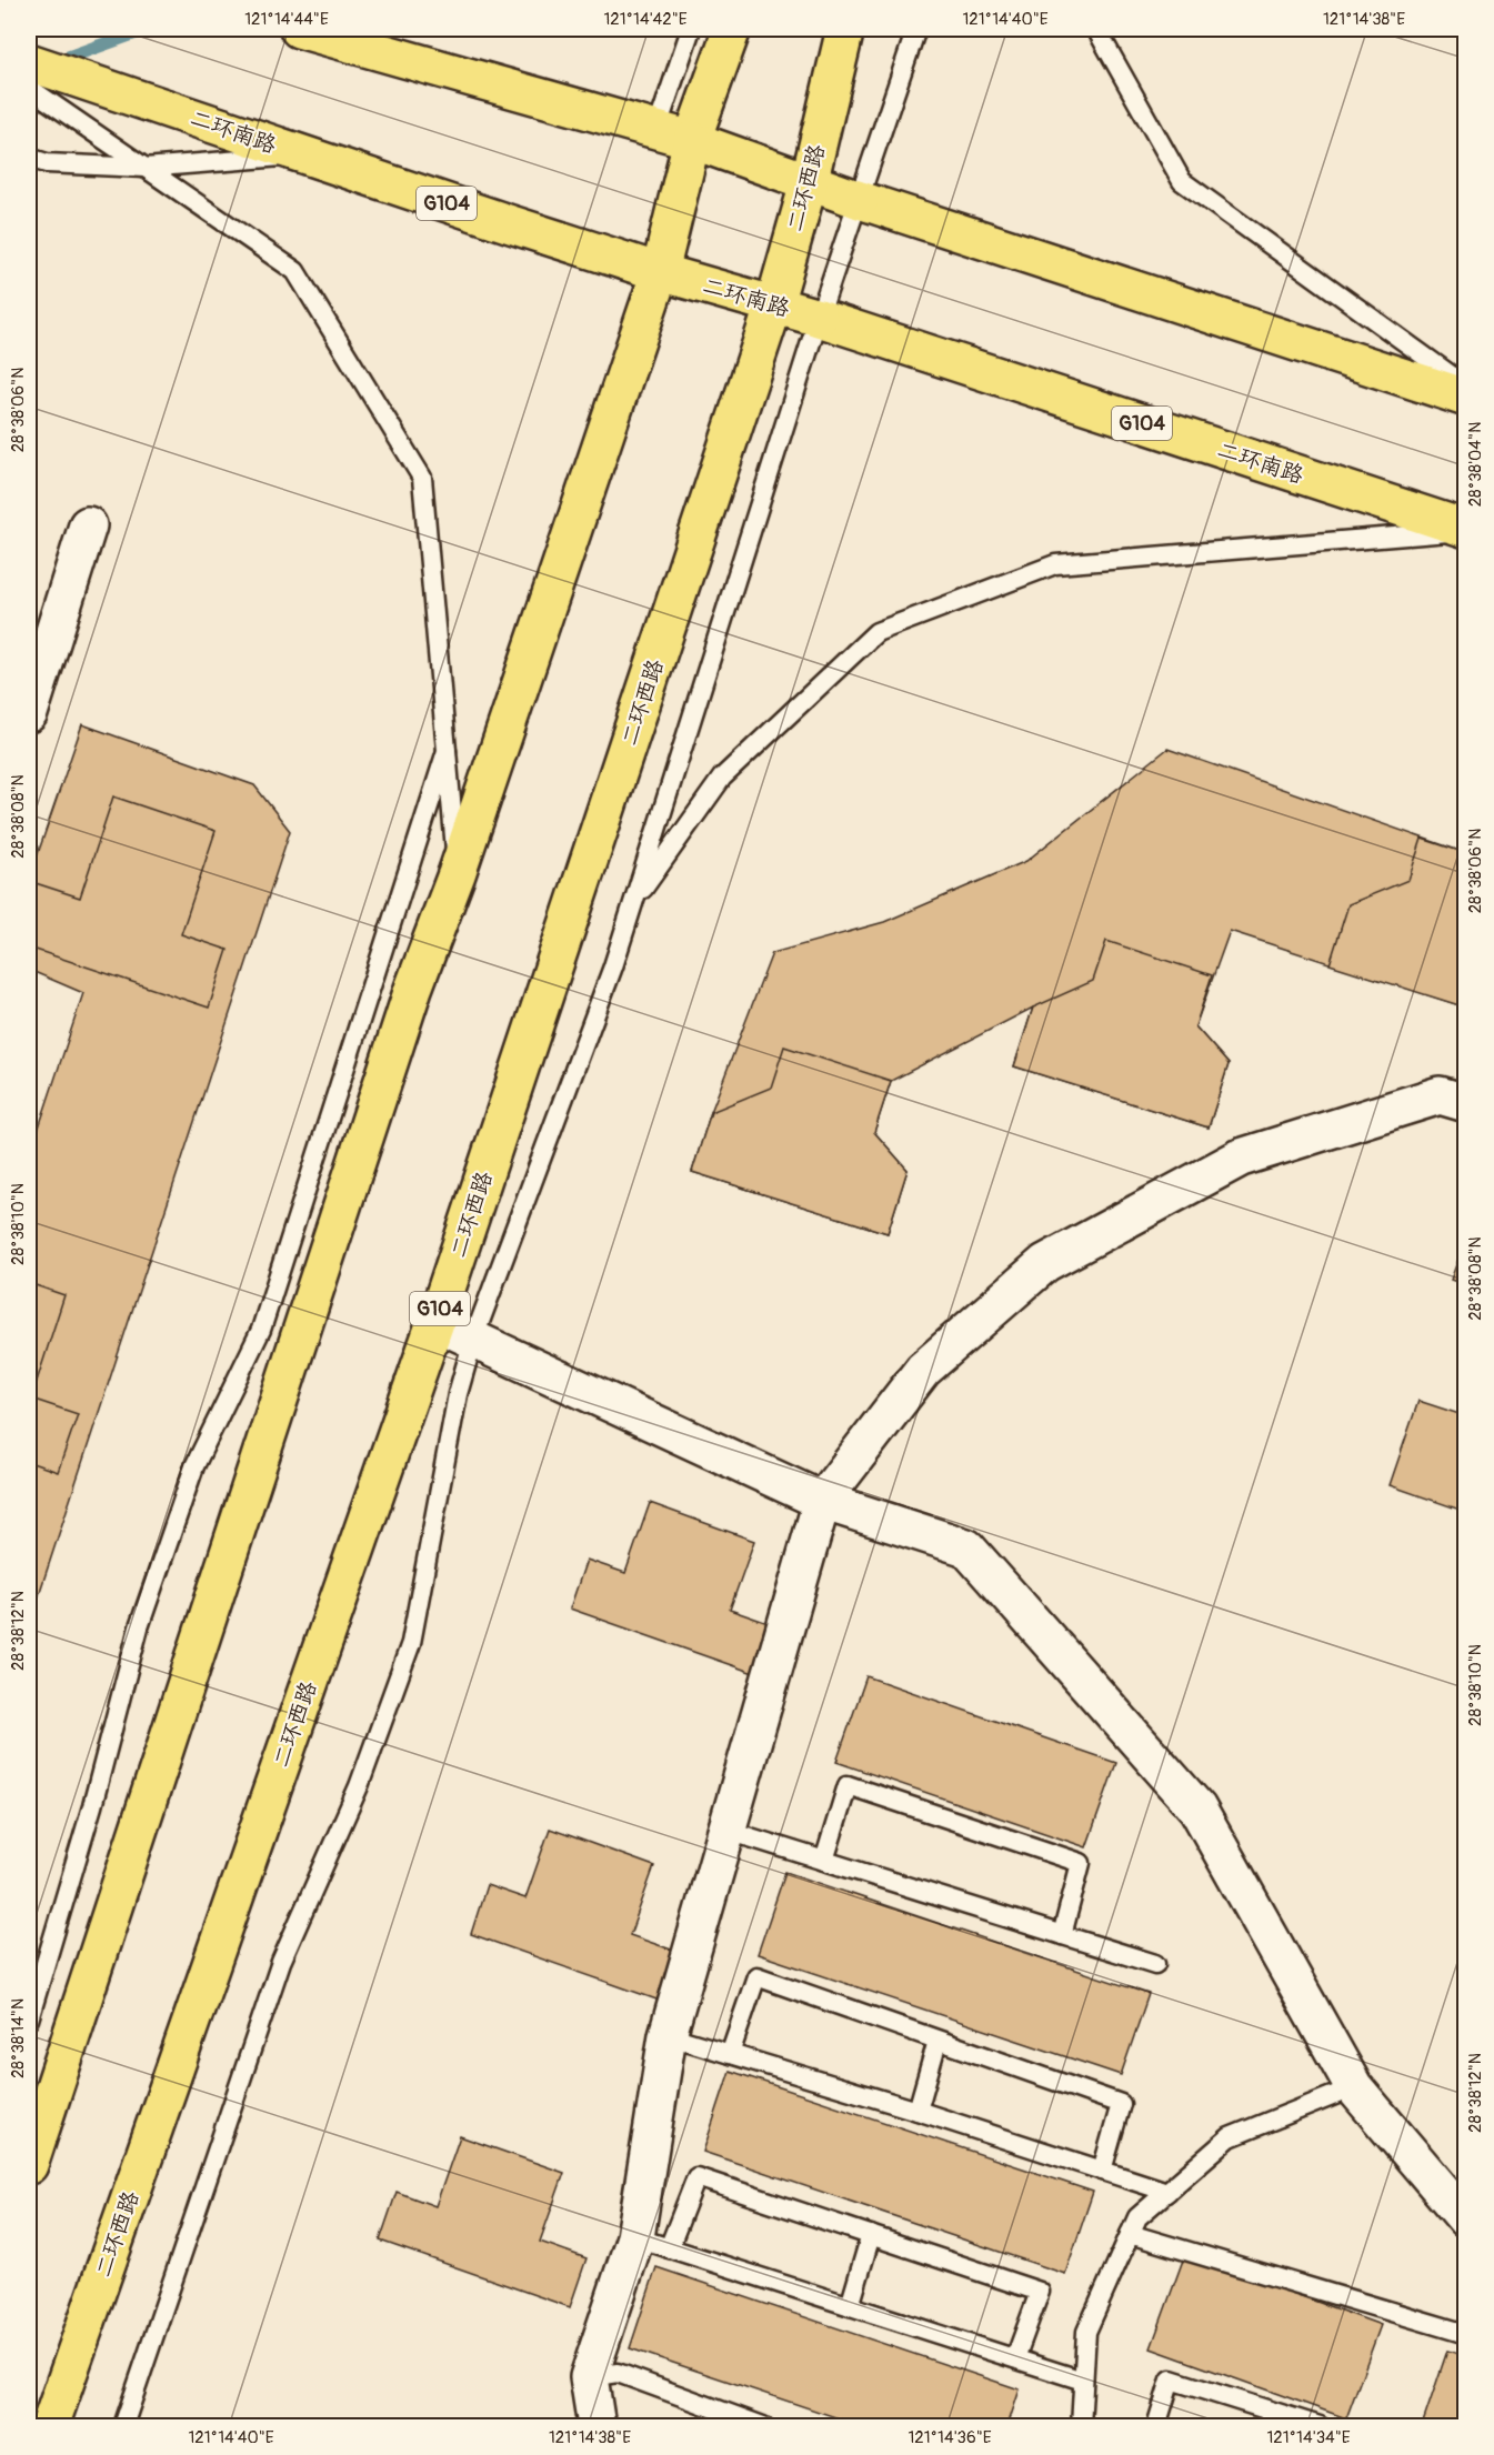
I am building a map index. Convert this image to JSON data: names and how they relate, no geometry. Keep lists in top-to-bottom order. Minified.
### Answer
{"streets":{"main road":["二环南路","二环西路","G104"]},"crossings":[["二环南路","二环西路"]],"coordinates":["121°14'44\"E","121°14'42\"E","121°14'40\"E","121°14'38\"E","28°38'06\"N","28°38'04\"N","28°38'08\"N","28°38'10\"N","28°38'12\"N","28°38'14\"N","121°14'36\"E","121°14'34\"E"]}
